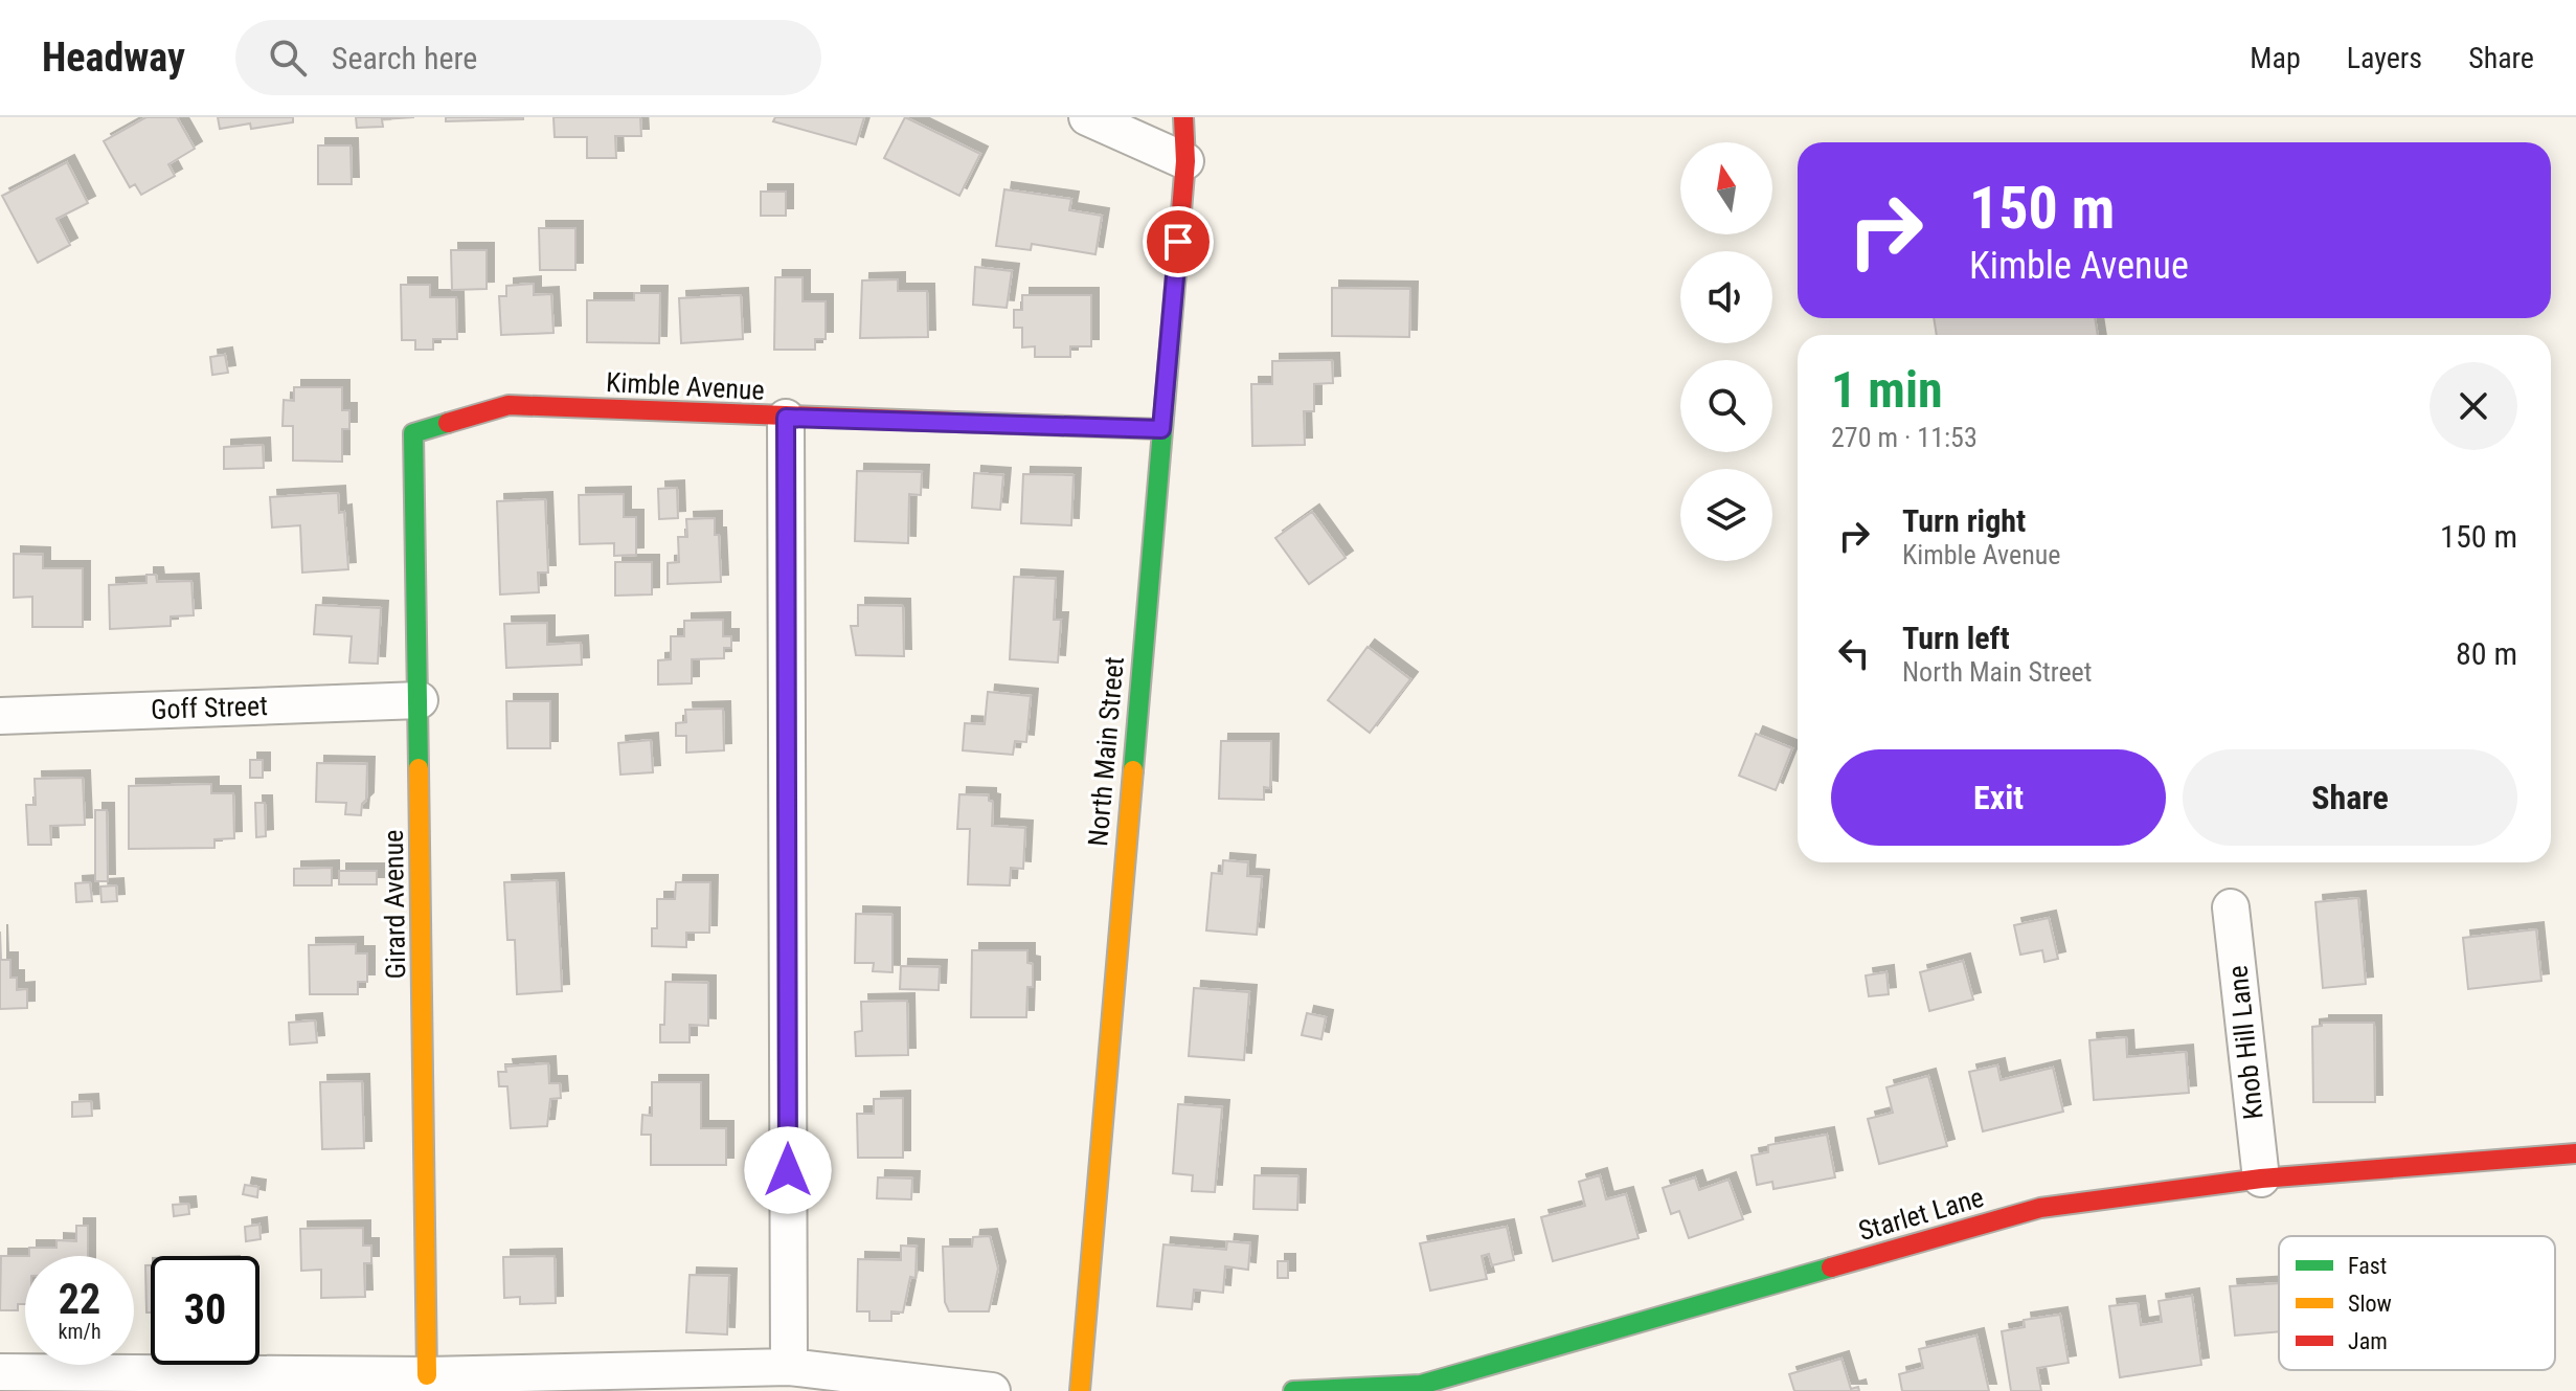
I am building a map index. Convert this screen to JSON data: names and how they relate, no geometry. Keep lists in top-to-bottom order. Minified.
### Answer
{"streets":{"street":["Kimble Avenue","Goff Street","North Main Street","Girard Avenue","Knob Hill Lane","Starlet Lane"]},"crossings":[["Kimble Avenue","North Main Street"],["Kimble Avenue","Girard Avenue"],["Goff Street","Girard Avenue"],["Knob Hill Lane","Starlet Lane"]],"legend":["Fast","Slow","Jam"],"north":"top","page":{"header":"Headway","search":"Search here","nav":["Map","Layers","Share"],"turn":["150 m","Kimble Avenue"],"heading":["1 min","270 m · 11:53"],"list":[{"name":"Turn right","note":"Kimble Avenue","value":"150 m"},{"name":"Turn left","note":"North Main Street","value":"80 m"}],"buttons":["Exit","Share"],"speed":"22 km/h","limit":"30"}}
